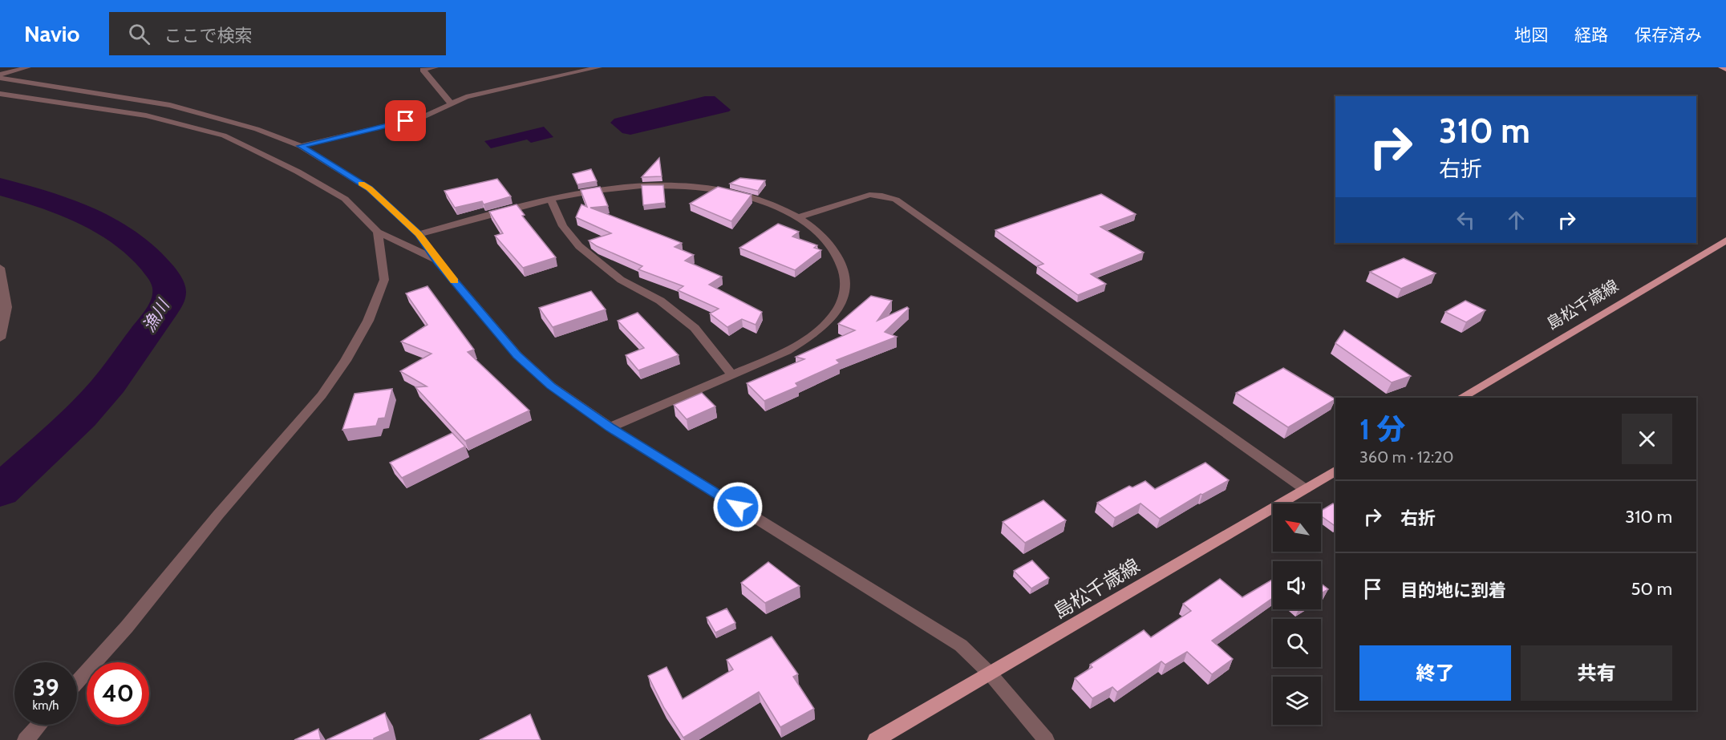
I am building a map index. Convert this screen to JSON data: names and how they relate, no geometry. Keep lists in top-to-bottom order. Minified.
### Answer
{"streets":{"main road":["島松千歳線"]},"water":["漁川"],"north":"top left","page":{"header":"Navio","search":"ここで検索","nav":["地図","経路","保存済み"],"turn":["310 m","右折"],"heading":["1 分","360 m · 12:20"],"list":[{"name":"右折","value":"310 m"},{"name":"目的地に到着","value":"50 m"}],"buttons":["終了","共有"],"speed":"39 km/h","limit":"40"}}
